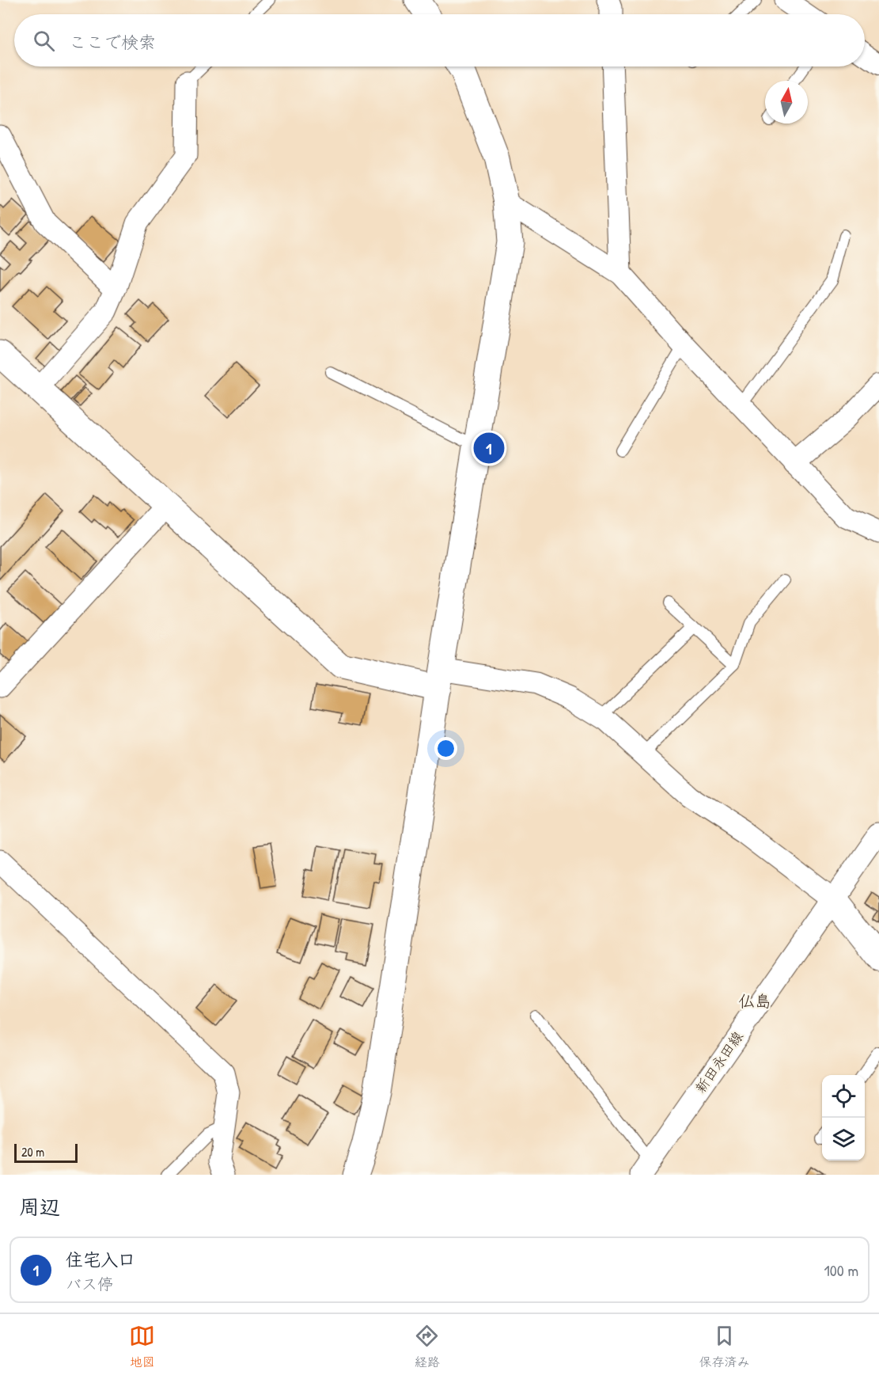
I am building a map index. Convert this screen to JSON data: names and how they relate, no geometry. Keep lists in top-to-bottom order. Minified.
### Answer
{"streets":{"street":["新田永田線"]},"districts":["仏島"],"scale_bar":"20 m","north":"top","page":{"search":"ここで検索","pins":"1","scale":"20 m","heading":"周辺","list":[{"mark":"1","name":"住宅入口","note":"バス停","value":"100 m"}],"nav":["地図","経路","保存済み"]}}
